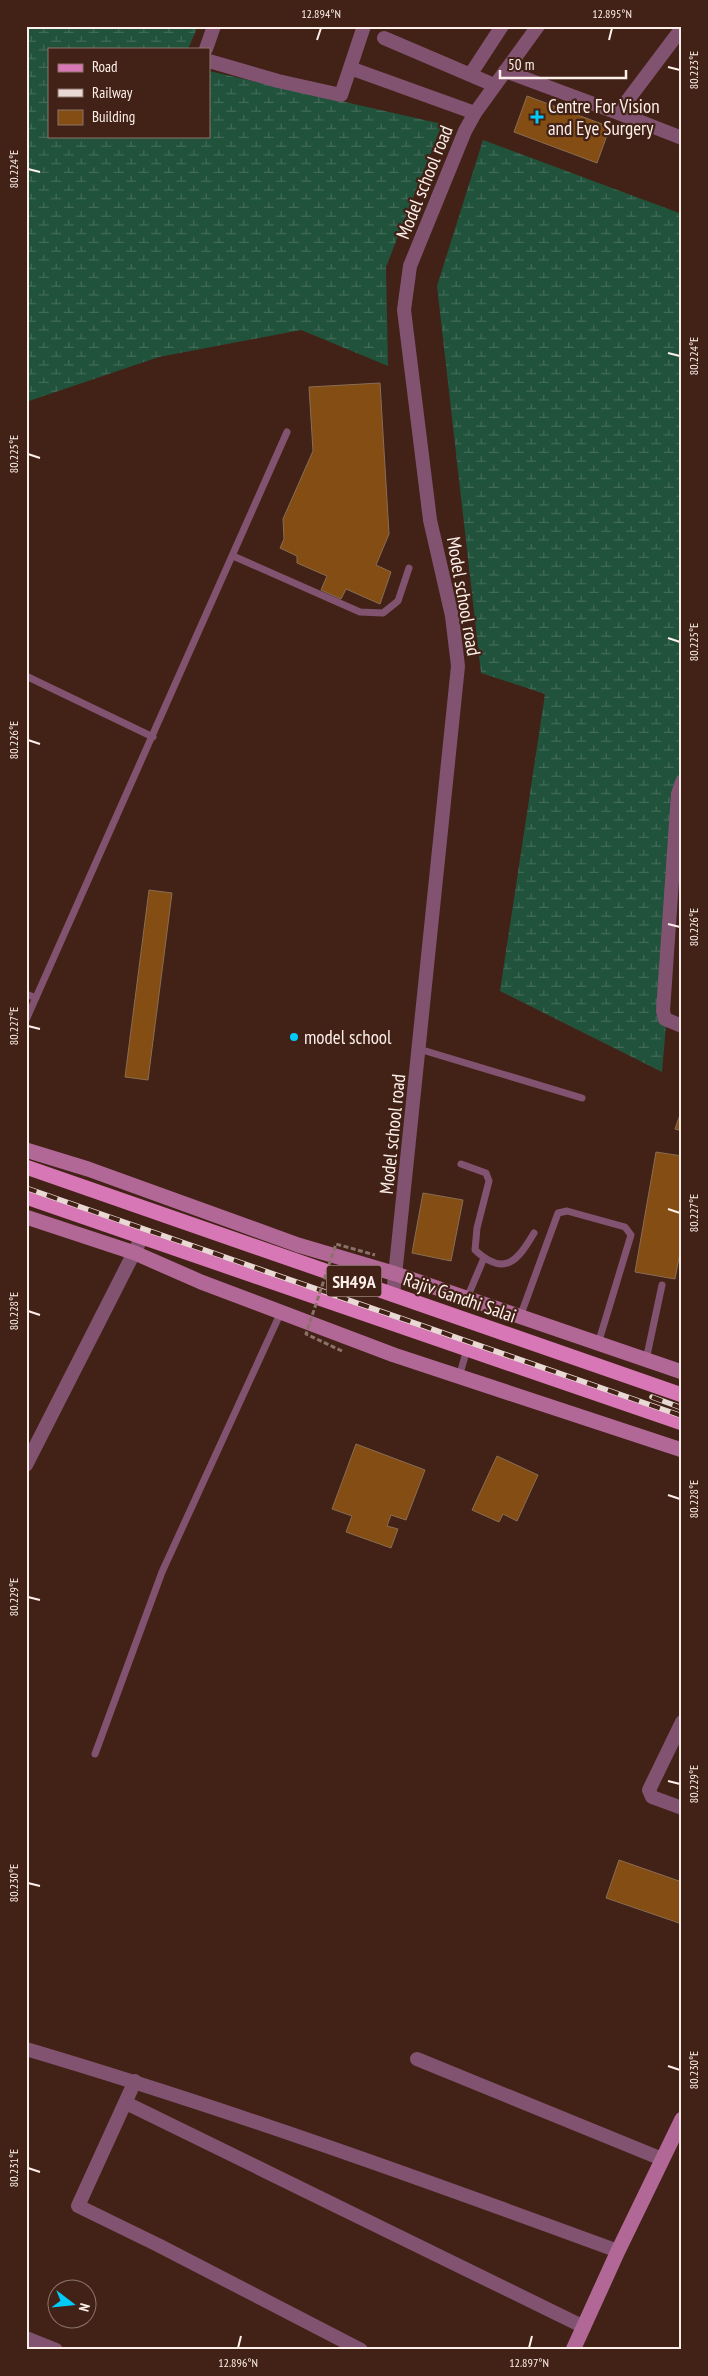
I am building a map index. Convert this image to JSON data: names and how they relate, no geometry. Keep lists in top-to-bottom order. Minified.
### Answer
{"streets":{"main road":["SH49A","Rajiv Gandhi Salai"],"street":["Model school road"]},"crossings":[["Model school road","Rajiv Gandhi Salai"]],"places":{"health":["Centre For Vision and Eye Surgery"],"other":["model school"]},"legend":["Road","Railway","Building"],"scale_bar":"50 m","north":"right","coordinates":["12.894°N","12.895°N","80.223°E","80.224°E","80.225°E","80.226°E","80.227°E","80.228°E","80.229°E","80.230°E","80.231°E","12.896°N","12.897°N"]}
